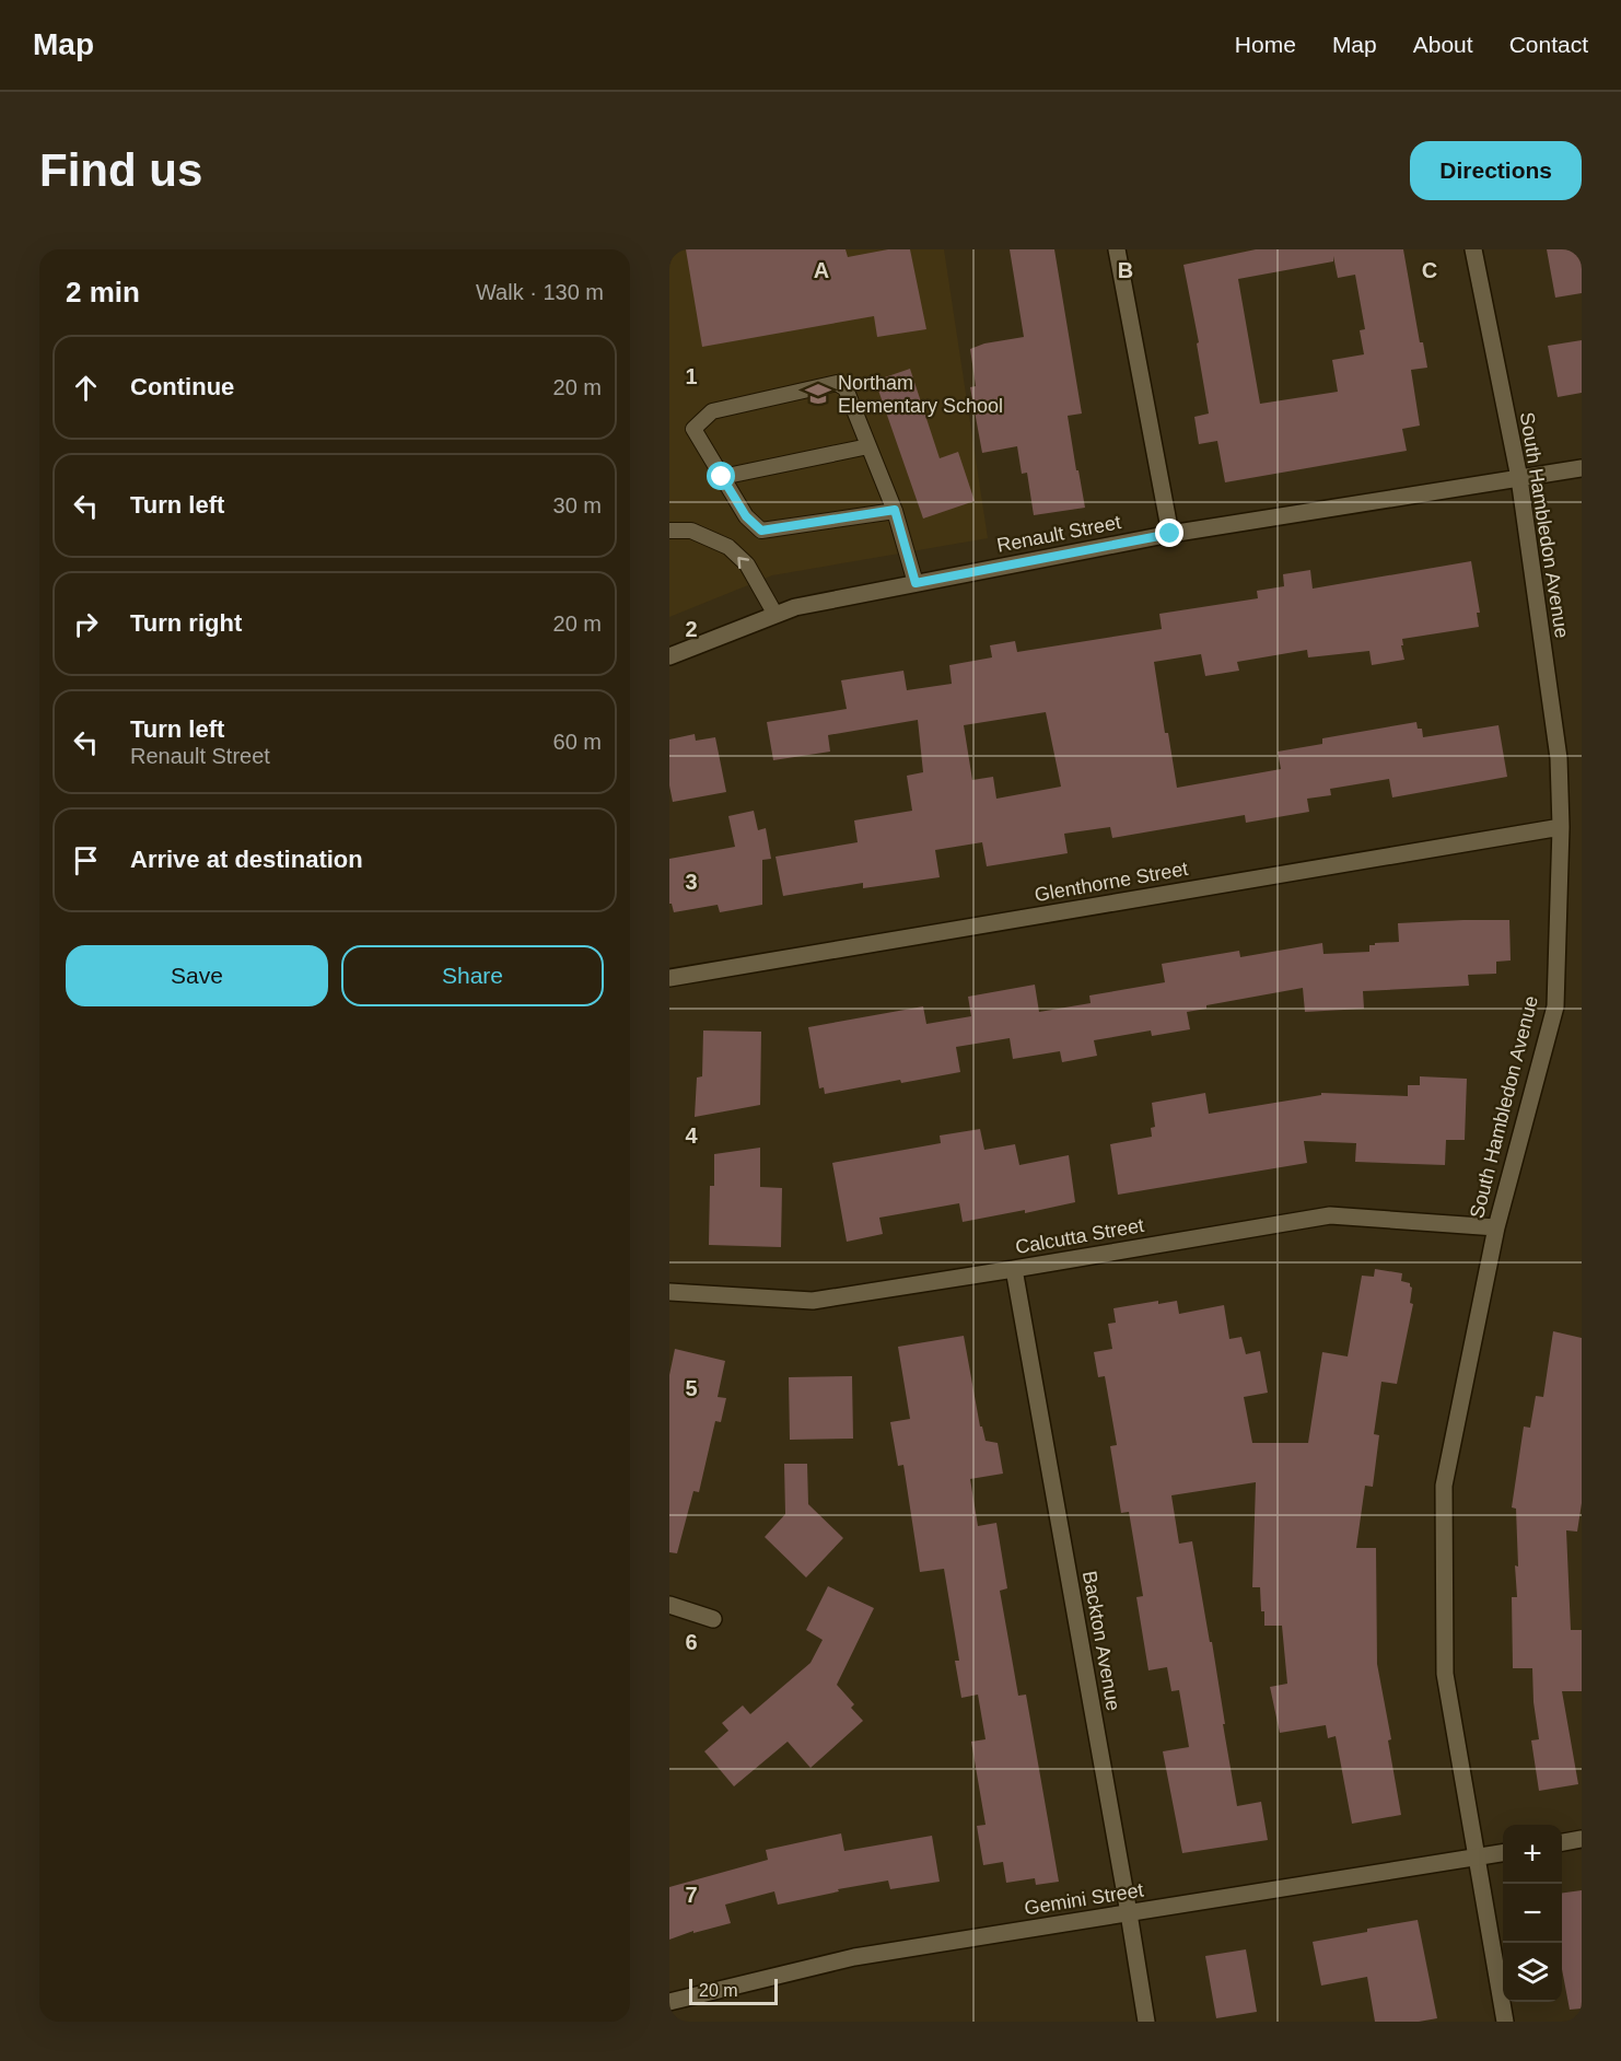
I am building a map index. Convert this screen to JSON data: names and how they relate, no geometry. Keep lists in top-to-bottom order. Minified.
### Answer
{"streets":{"street":["South Hambledon Avenue","Renault Street","Glenthorne Street","Calcutta Street","Backton Avenue","Gemini Street"]},"crossings":[["South Hambledon Avenue","Renault Street"],["South Hambledon Avenue","Glenthorne Street"],["South Hambledon Avenue","Calcutta Street"],["South Hambledon Avenue","Gemini Street"],["Calcutta Street","Backton Avenue"],["Backton Avenue","Gemini Street"]],"places":{"school or university":["Northam Elementary School"]},"scale_bar":"20 m","page":{"header":"Map","nav":["Home","Map","About","Contact"],"buttons":["Directions",["Save","Share"]],"title":"Find us","heading":["2 min","Walk · 130 m"],"list":[["Continue","20 m"],["Turn left","30 m"],["Turn right","20 m"],["Turn left","Renault Street","60 m"],"Arrive at destination"],"map_buttons":["+","−"],"scale":"20 m"},"grid":{"columns":["A","B","C"],"rows":["1","2","3","4","5","6","7"]}}
